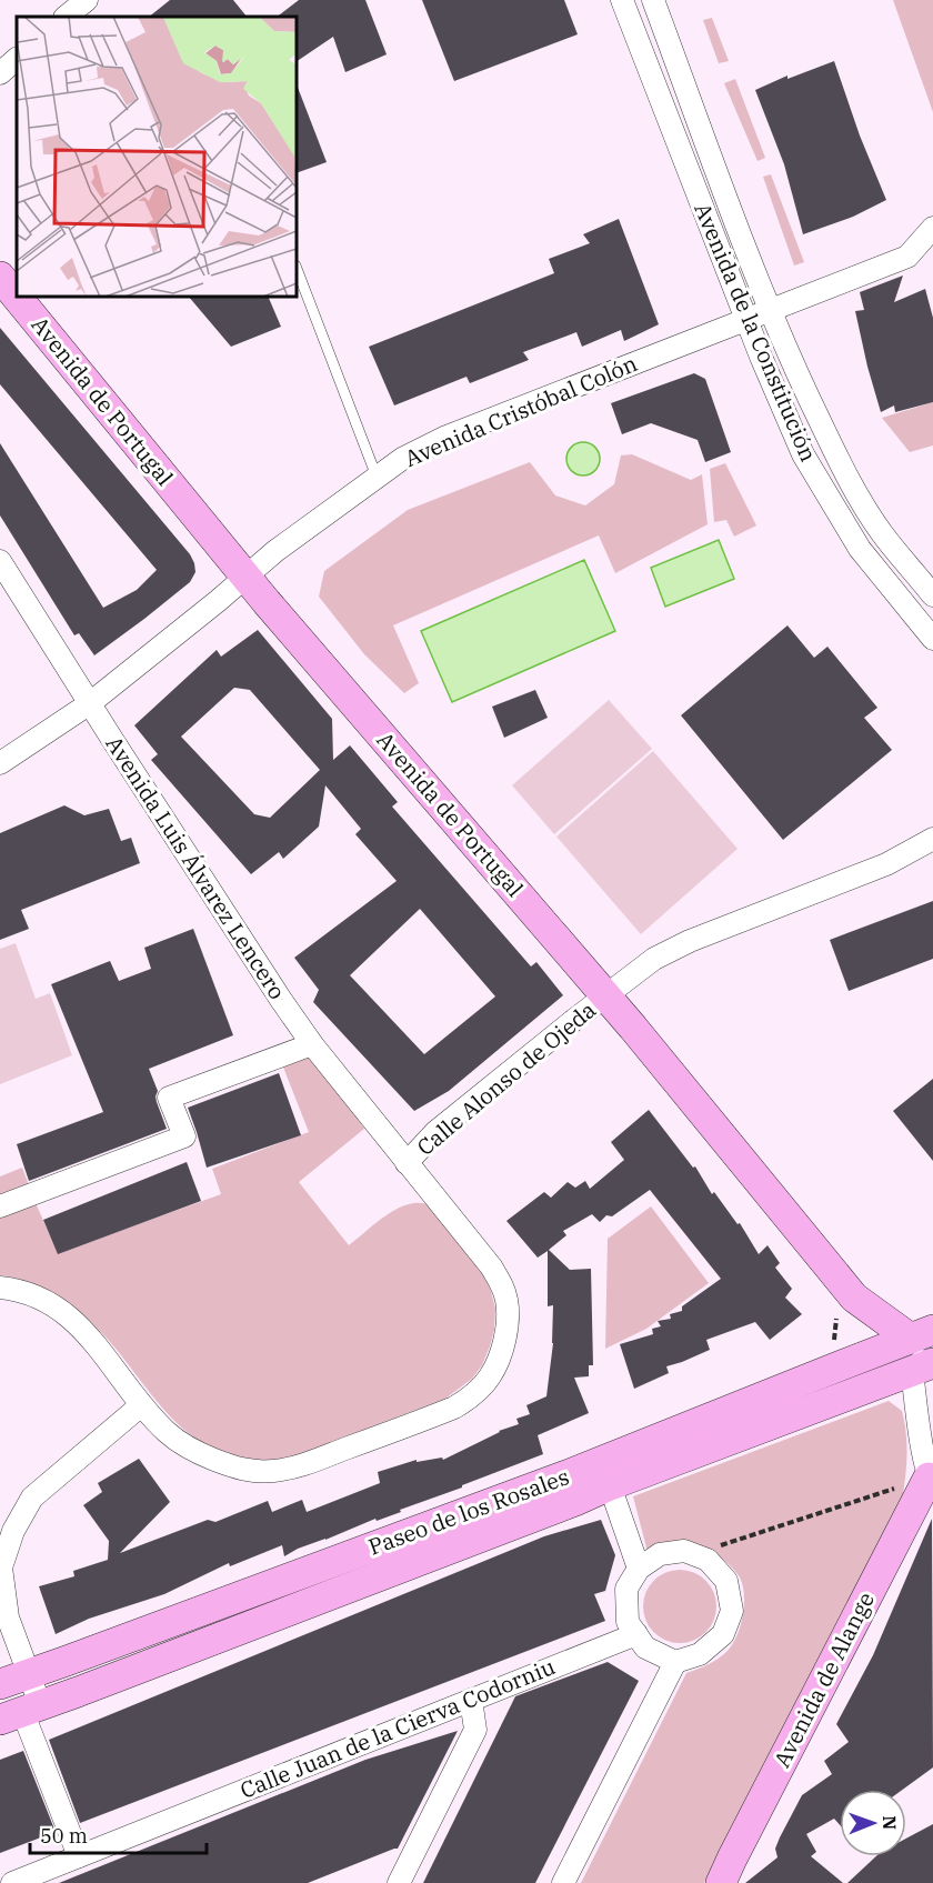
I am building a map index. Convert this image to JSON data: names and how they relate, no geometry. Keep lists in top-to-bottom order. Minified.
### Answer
{"streets":{"main road":["Avenida de Portugal","Paseo de los Rosales","Avenida de Alange"],"street":["Avenida de la Constitución","Avenida Cristóbal Colón","Avenida Luis Álvarez Lencero","Calle Alonso de Ojeda","Calle Juan de la Cierva Codorniu"]},"crossings":[["Avenida de la Constitución","Avenida Cristóbal Colón"],["Avenida de Portugal","Avenida Cristóbal Colón"],["Avenida de Portugal","Calle Alonso de Ojeda"],["Avenida de Portugal","Paseo de los Rosales"],["Avenida Cristóbal Colón","Avenida Luis Álvarez Lencero"],["Avenida Luis Álvarez Lencero","Calle Alonso de Ojeda"]],"scale_bar":"50 m","north":"right"}
